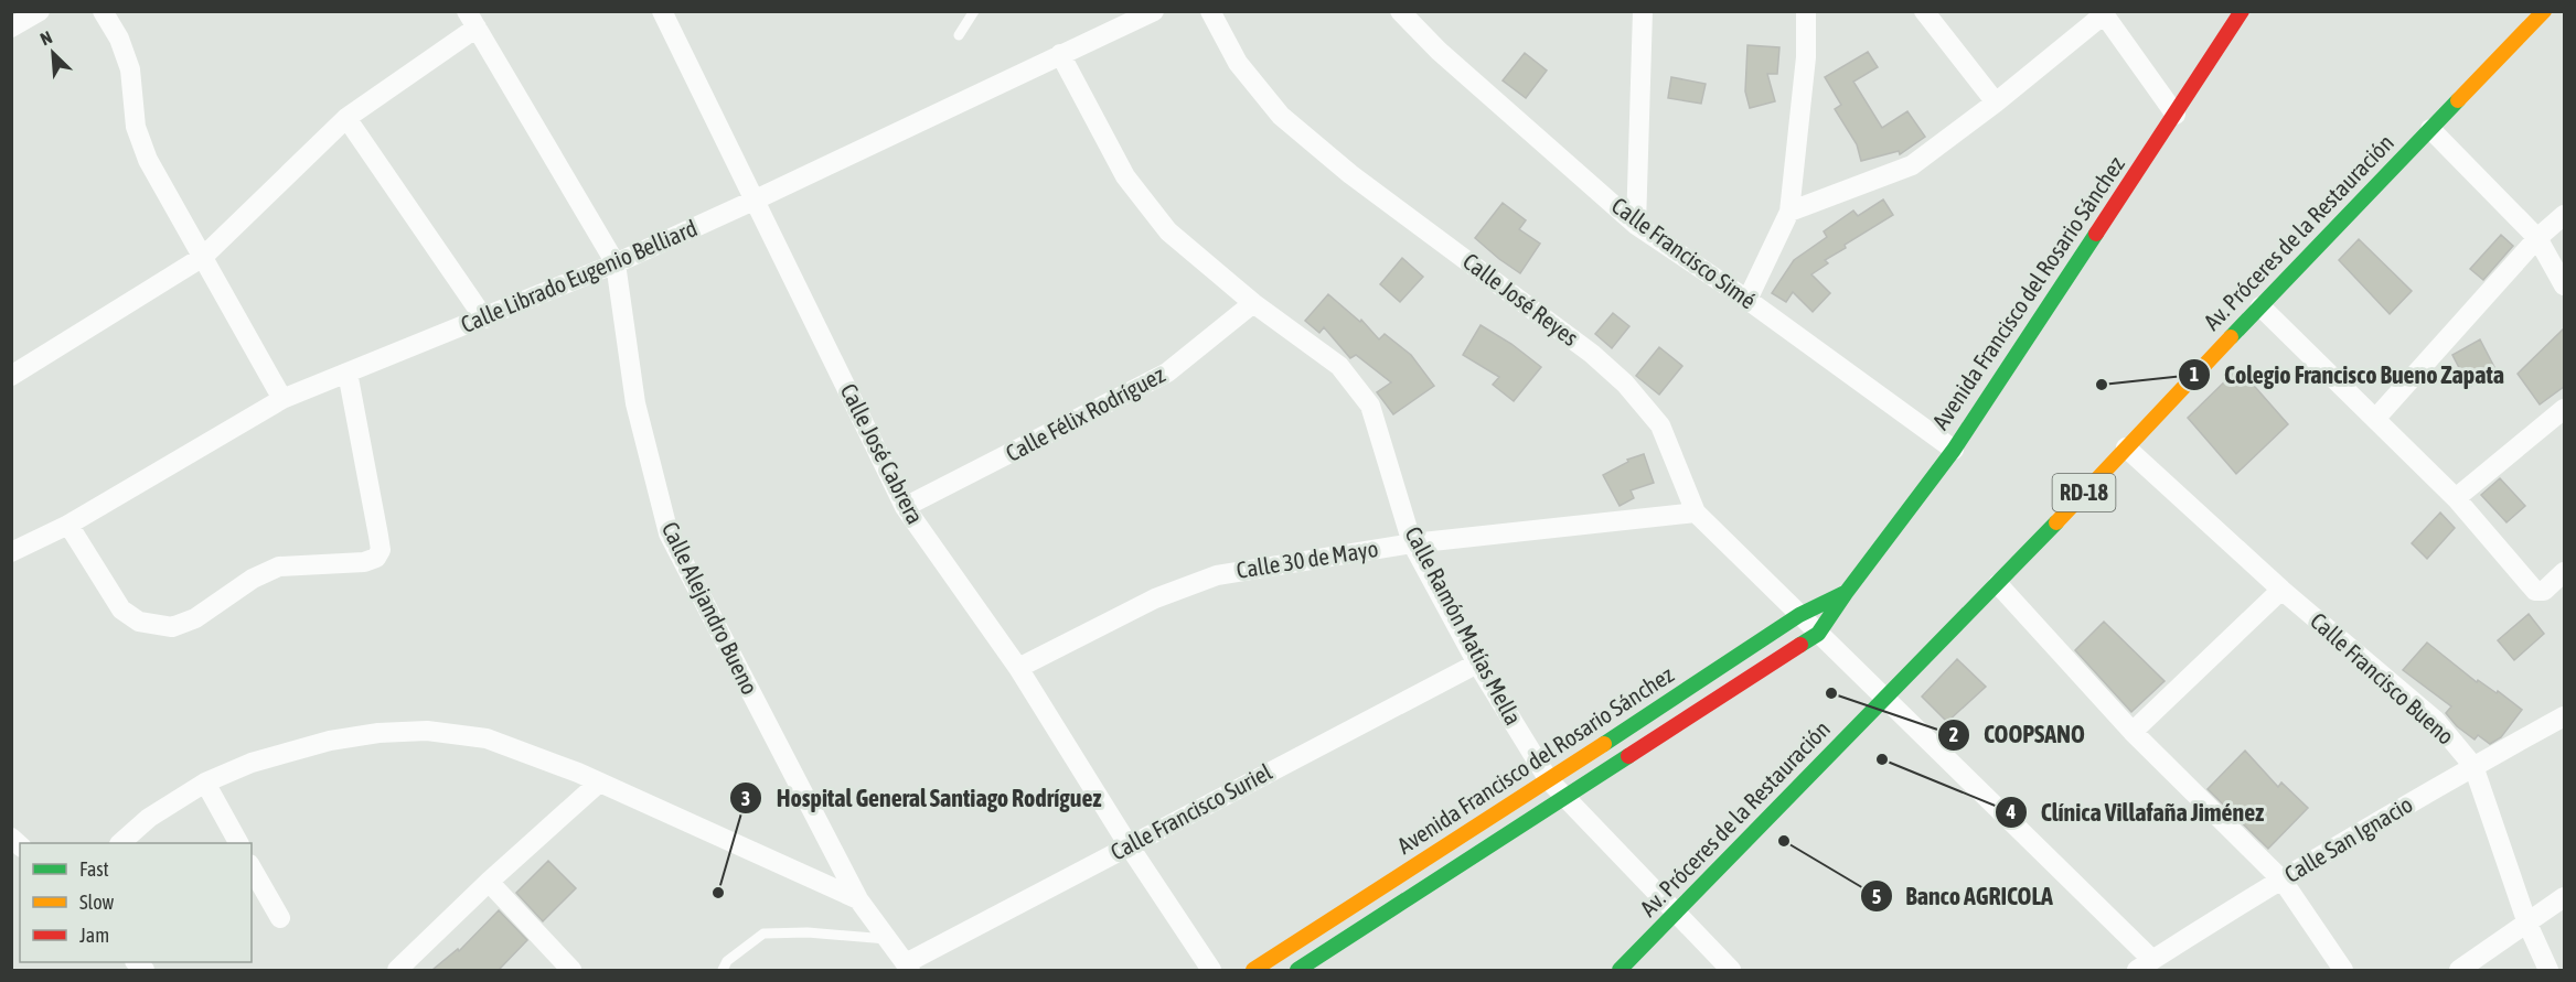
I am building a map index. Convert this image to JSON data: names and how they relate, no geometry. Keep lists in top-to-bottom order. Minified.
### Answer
{"streets":{"main road":["Av. Próceres de la Restauración","Avenida Francisco del Rosario Sánchez","RD-18"],"street":["Calle Francisco Simé","Calle Librado Eugenio Belliard","Calle José Reyes","Calle Félix Rodríguez","Calle José Cabrera","Calle 30 de Mayo","Calle Alejandro Bueno","Calle Ramón Matías Mella","Calle Francisco Bueno","Calle Francisco Suriel","Calle San Ignacio"]},"crossings":[["Av. Próceres de la Restauración","Calle José Reyes"],["Av. Próceres de la Restauración","Calle Ramón Matías Mella"],["Av. Próceres de la Restauración","Calle Francisco Bueno"],["Calle Francisco Simé","Avenida Francisco del Rosario Sánchez"],["Calle Librado Eugenio Belliard","Calle José Cabrera"],["Calle Librado Eugenio Belliard","Calle Alejandro Bueno"],["Calle Librado Eugenio Belliard","Calle Ramón Matías Mella"],["Avenida Francisco del Rosario Sánchez","Calle José Reyes"],["Avenida Francisco del Rosario Sánchez","Calle Ramón Matías Mella"],["Calle José Reyes","Calle 30 de Mayo"],["Calle José Reyes","Calle San Ignacio"],["Calle Félix Rodríguez","Calle José Cabrera"],["Calle Félix Rodríguez","Calle Ramón Matías Mella"],["Calle José Cabrera","Calle 30 de Mayo"],["Calle José Cabrera","Calle Francisco Suriel"],["Calle 30 de Mayo","Calle Ramón Matías Mella"],["Calle Alejandro Bueno","Calle Francisco Suriel"],["Calle Ramón Matías Mella","Calle Francisco Suriel"],["Calle Francisco Bueno","Calle San Ignacio"]],"places":["Colegio Francisco Bueno Zapata","COOPSANO","Clínica Villafaña Jiménez","Banco AGRICOLA","Hospital General Santiago Rodríguez"],"legend":["Fast","Slow","Jam"],"north":"top left"}
